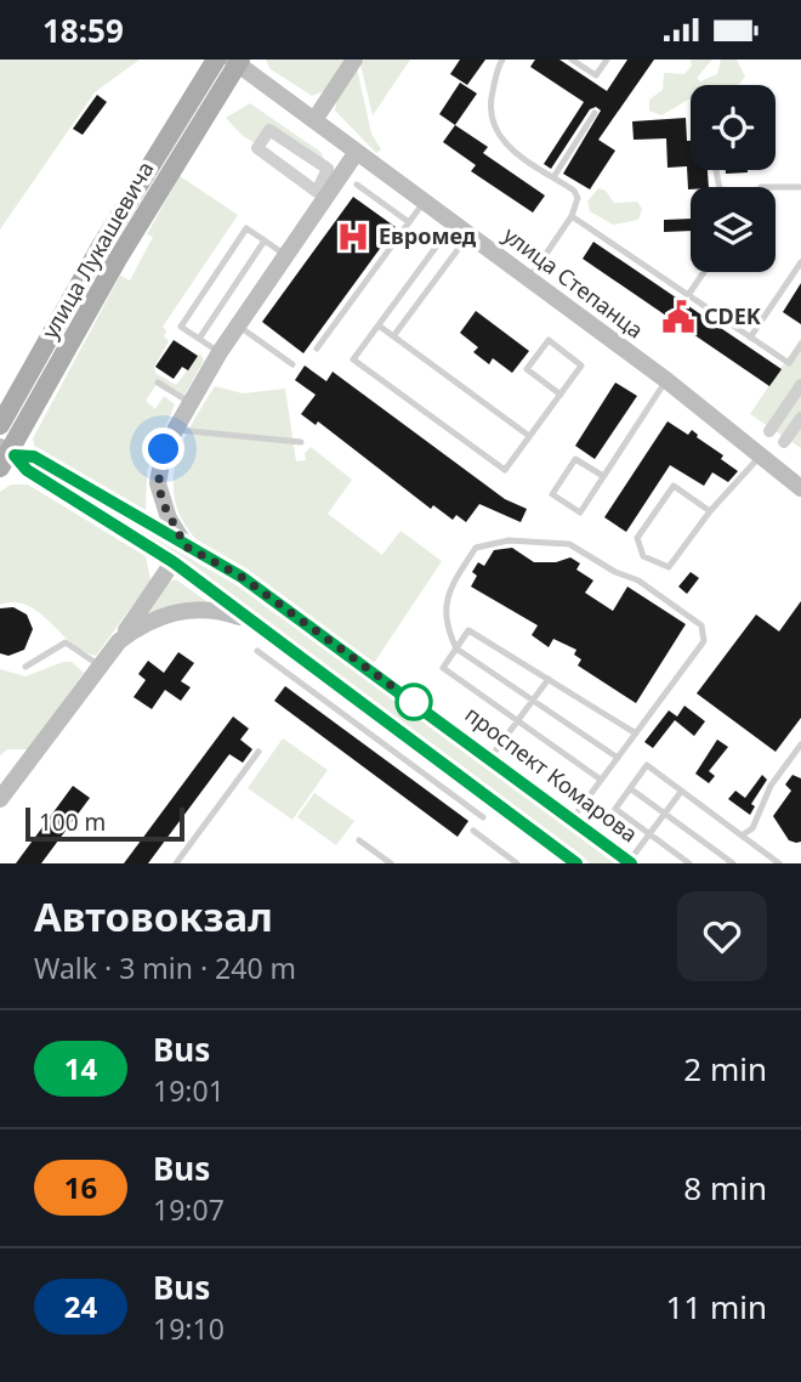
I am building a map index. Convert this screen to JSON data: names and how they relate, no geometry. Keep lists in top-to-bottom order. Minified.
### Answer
{"streets":{"main road":["улица Лукашевича","улица Степанца","проспект Комарова"]},"crossings":[["улица Лукашевича","улица Степанца"],["улица Лукашевича","проспект Комарова"]],"places":{"hospital":["Евромед"],"public building":["CDEK"]},"lines":["bus line 14"],"scale_bar":"100 m","page":{"status":"18:59","scale":"100 m","heading":["Автовокзал","Walk · 3 min · 240 m"],"list":[{"mark":"14","name":"Bus","note":"19:01","value":"2 min"},{"mark":"16","name":"Bus","note":"19:07","value":"8 min"},{"mark":"24","name":"Bus","note":"19:10","value":"11 min"}]}}
